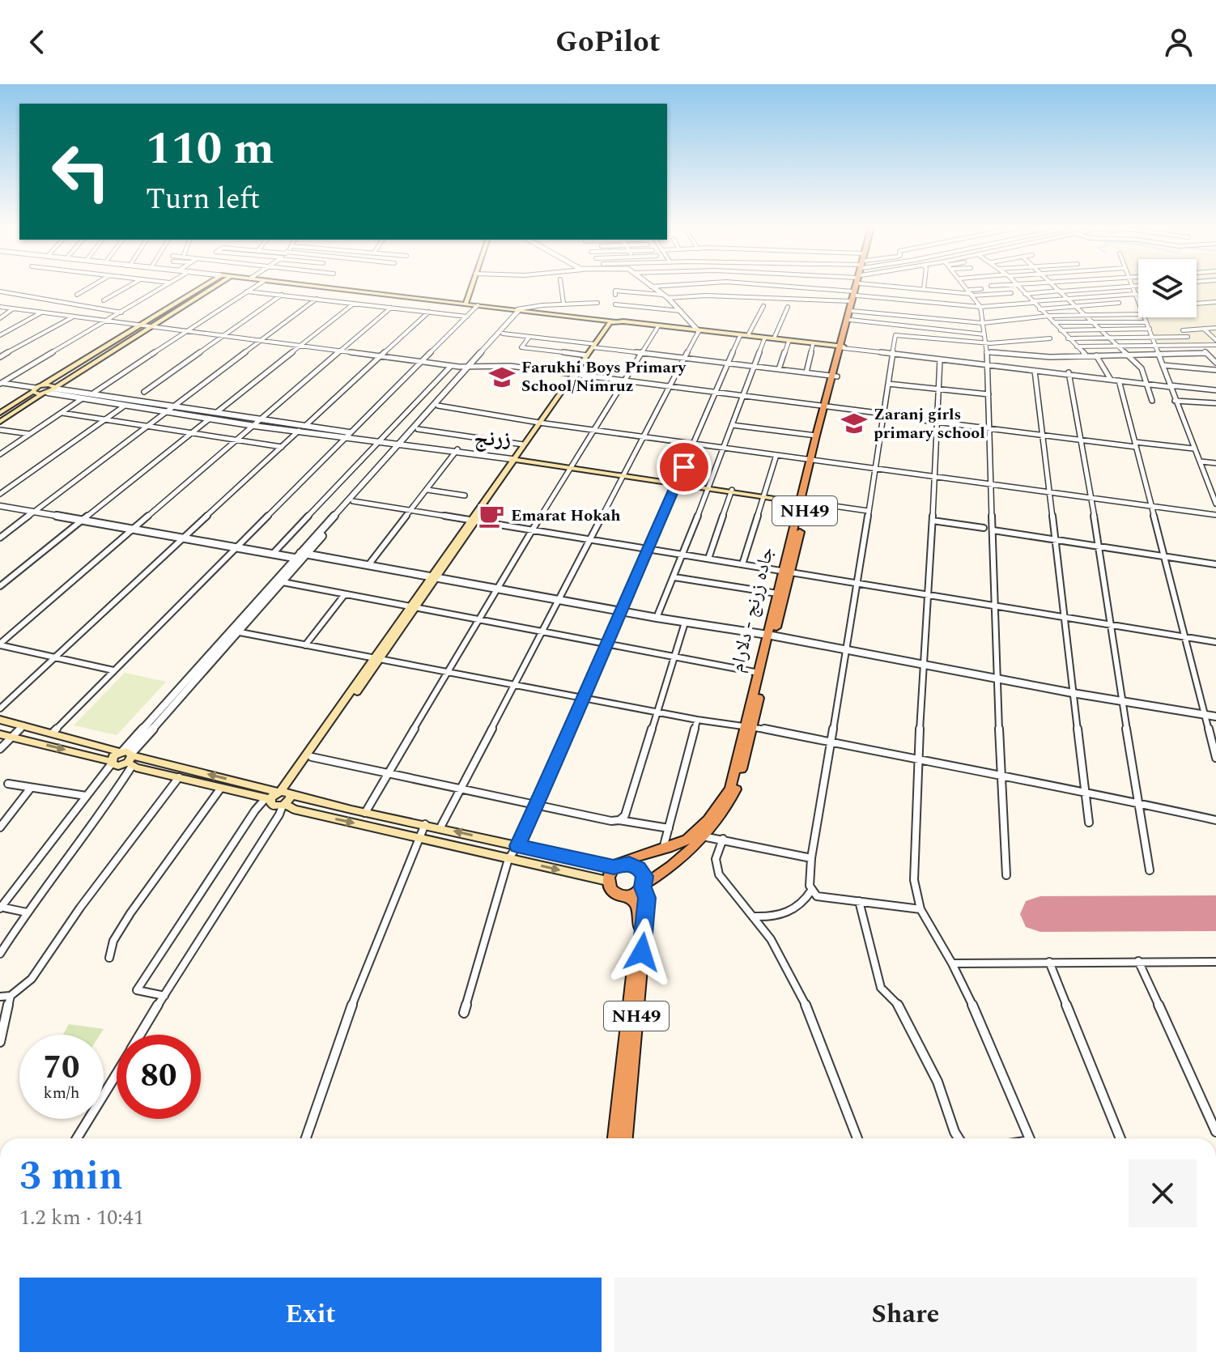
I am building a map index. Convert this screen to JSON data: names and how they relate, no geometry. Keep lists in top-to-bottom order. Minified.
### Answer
{"streets":{"highway":["NH49","جاده زرنج - دلارام"]},"crossings":[["NH49","جاده زرنج - دلارام"]],"districts":["زرنج"],"places":{"school or university":["Farukhi Boys Primary School/Nimruz","Zaranj girls primary school"],"cafe":["Emarat Hokah"]},"page":{"header":"GoPilot","turn":["110 m","Turn left"],"speed":"70 km/h","limit":"80","heading":["3 min","1.2 km · 10:41"],"buttons":["Exit","Share"]}}
